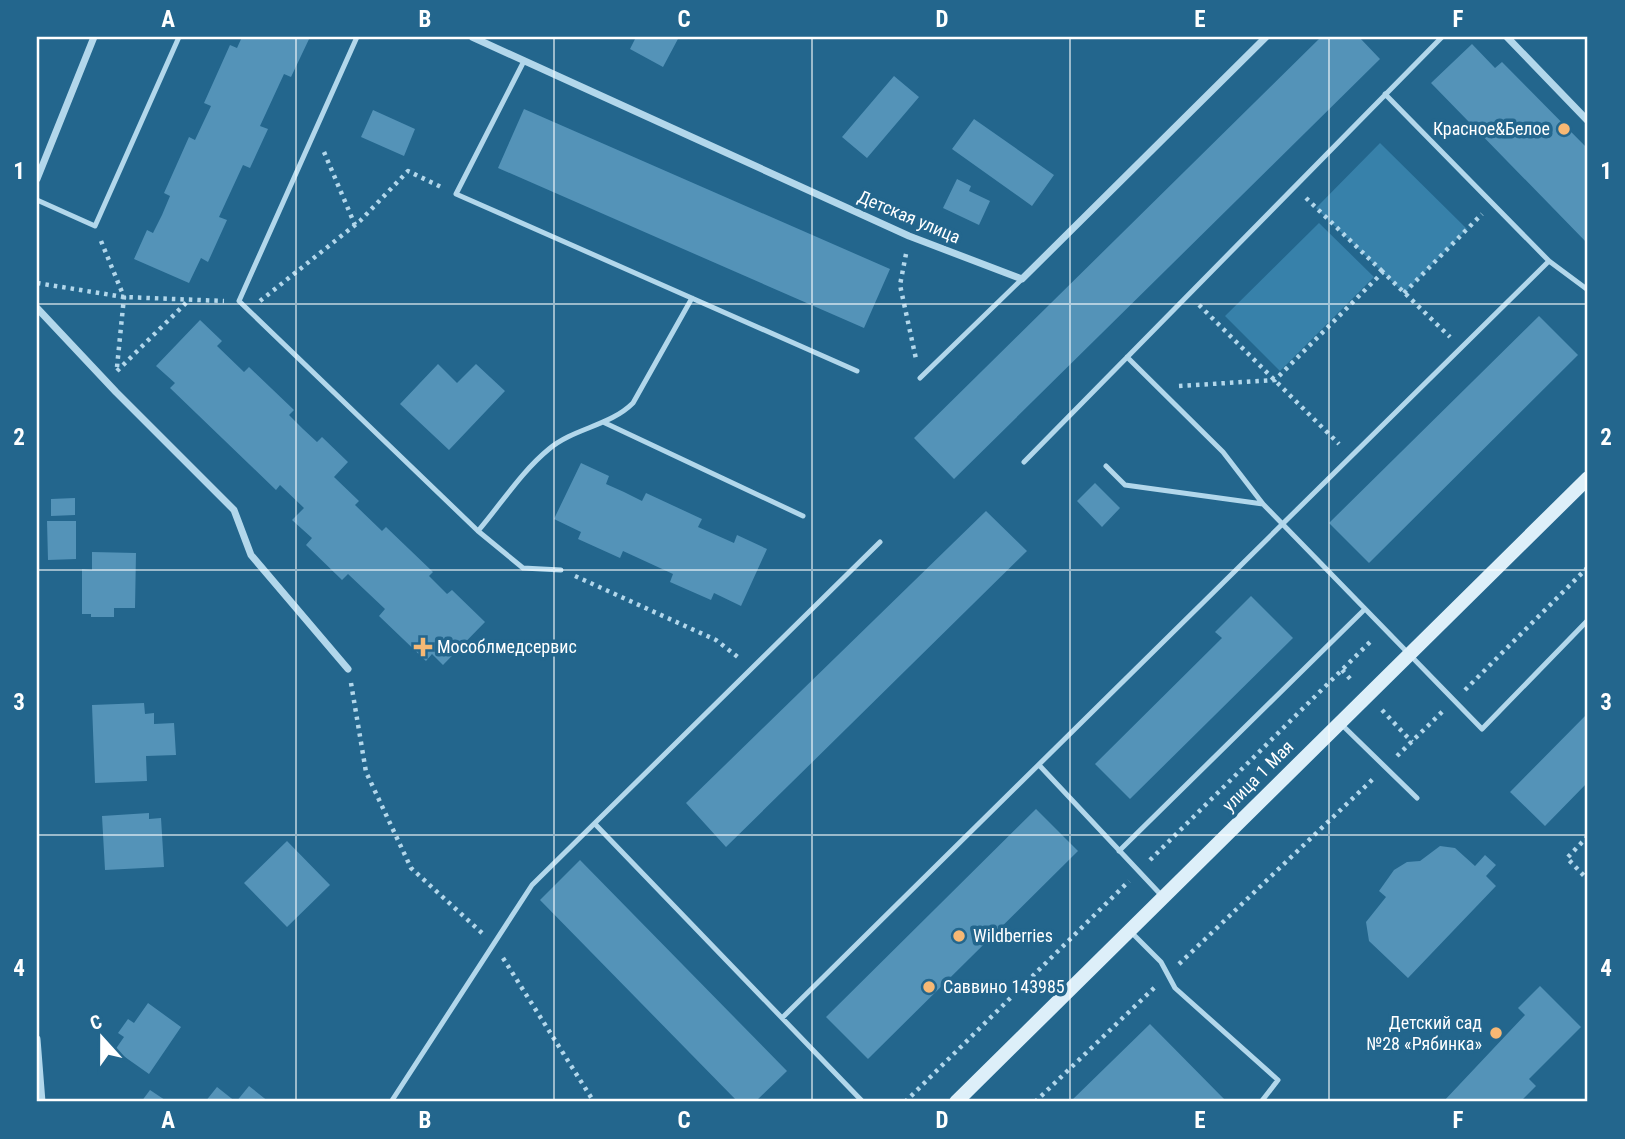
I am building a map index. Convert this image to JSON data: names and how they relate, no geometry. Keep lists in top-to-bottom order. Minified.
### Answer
{"streets":{"street":["Детская улица","улица 1 Мая"]},"places":{"other":["Красное&Белое","Wildberries","Саввино 143985","Детский сад №28 «Рябинка»"],"health":["Мособлмедсервис"]},"north":"top","grid":{"columns":["A","B","C","D","E","F"],"rows":["1","2","3","4"]}}
